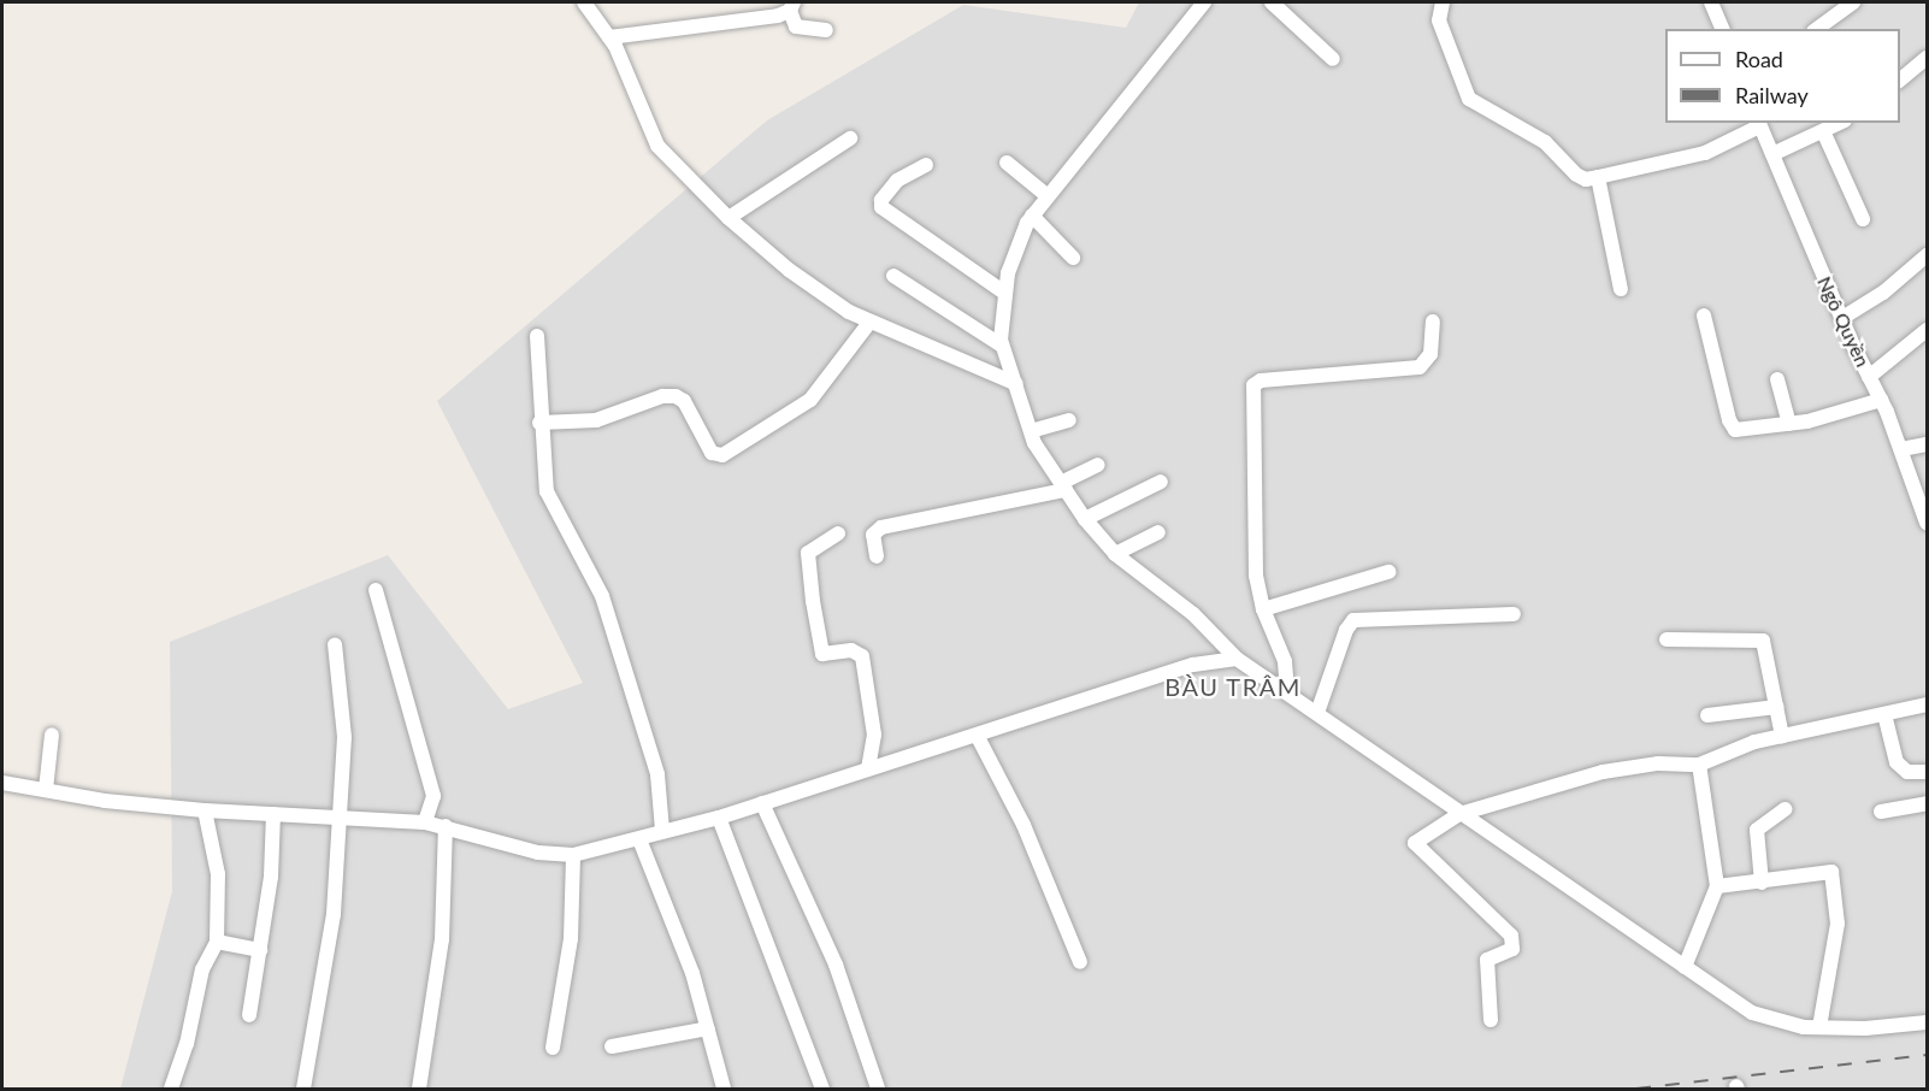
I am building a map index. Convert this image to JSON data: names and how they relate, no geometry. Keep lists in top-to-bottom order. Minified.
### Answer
{"streets":{"street":["Ngô Quyền"]},"districts":["BÀU TRÂM"],"legend":["Road","Railway"]}
